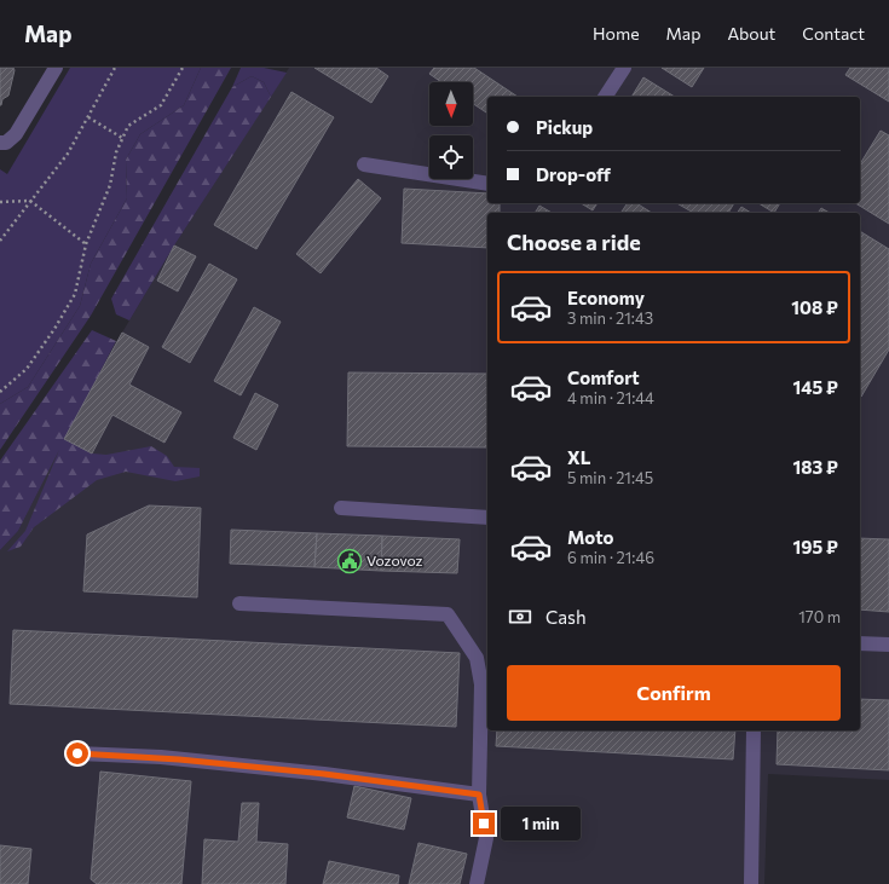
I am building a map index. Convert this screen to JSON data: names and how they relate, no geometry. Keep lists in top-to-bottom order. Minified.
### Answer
{"places":{"public building":["Vozovoz"]},"north":"bottom","page":{"header":"Map","nav":["Home","Map","About","Contact"],"banner":["Pickup","Drop-off"],"heading":"Choose a ride","list":[{"name":"Economy","note":"3 min · 21:43","value":"108 ₽"},{"name":"Comfort","note":"4 min · 21:44","value":"145 ₽"},{"name":"XL","note":"5 min · 21:45","value":"183 ₽"},{"name":"Moto","note":"6 min · 21:46","value":"195 ₽"}],"pay":["Cash","170 m"],"buttons":"Confirm","bubble":"1 min"}}
